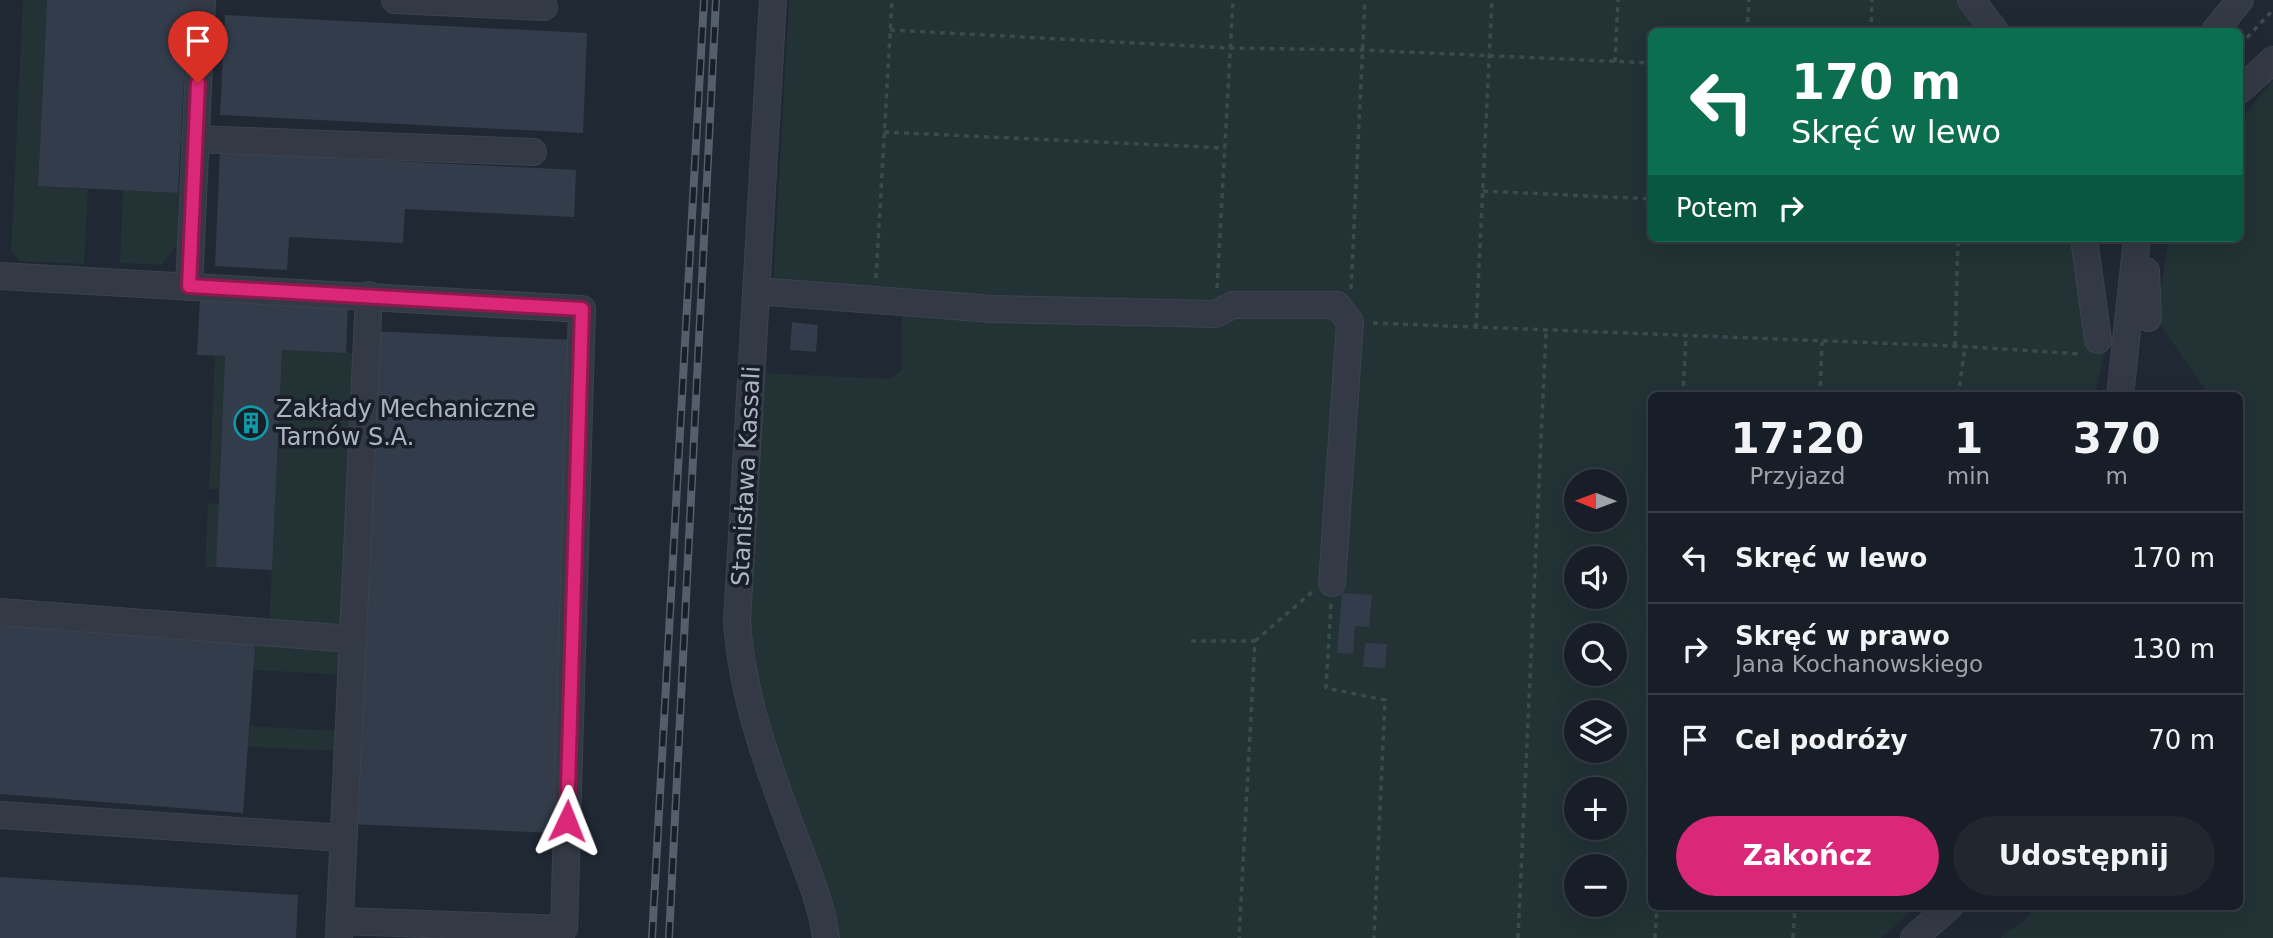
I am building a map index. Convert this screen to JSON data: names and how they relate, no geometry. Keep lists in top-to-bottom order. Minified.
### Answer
{"streets":{"street":["Stanisława Kassali"]},"places":{"building":["Zakłady Mechaniczne Tarnów S.A."]},"north":"left","page":{"turn":["170 m","Skręć w lewo"],"then":"Potem","eta":["17:20","Przyjazd","1","min","370","m"],"map_buttons":["+","−"],"list":[{"name":"Skręć w lewo","value":"170 m"},{"name":"Skręć w prawo","note":"Jana Kochanowskiego","value":"130 m"},{"name":"Cel podróży","value":"70 m"}],"buttons":["Zakończ","Udostępnij"]}}
